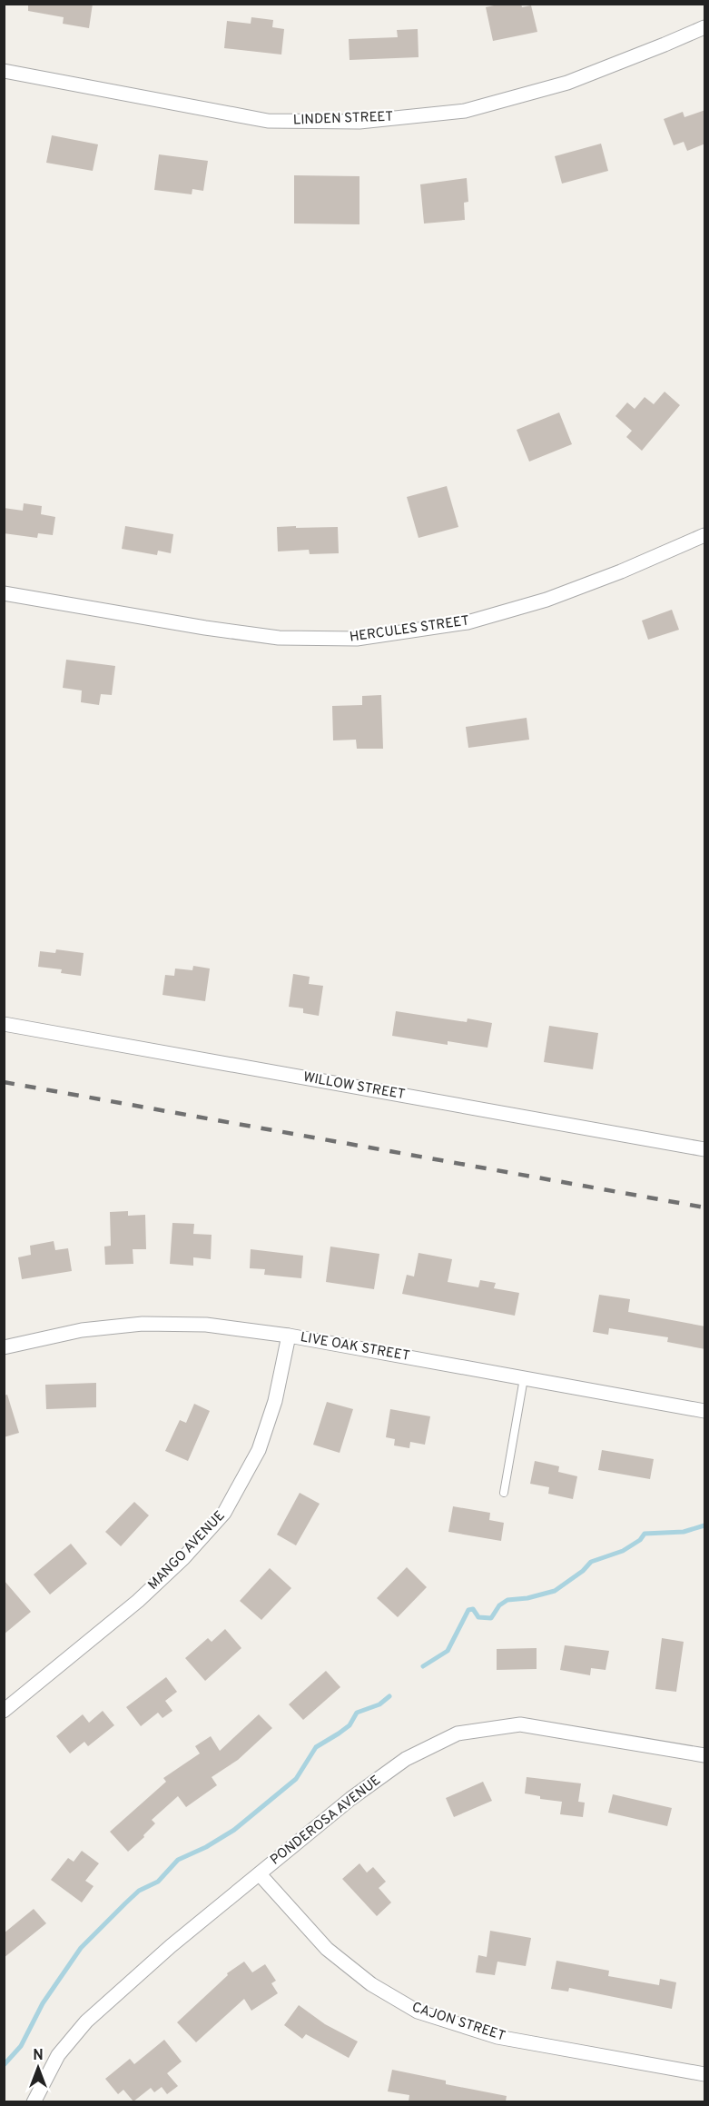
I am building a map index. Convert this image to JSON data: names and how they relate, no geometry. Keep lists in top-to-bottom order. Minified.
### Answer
{"streets":{"street":["LINDEN STREET","HERCULES STREET","WILLOW STREET","LIVE OAK STREET","MANGO AVENUE","PONDEROSA AVENUE","CAJON STREET"]},"crossings":[["LIVE OAK STREET","MANGO AVENUE"],["PONDEROSA AVENUE","CAJON STREET"]],"north":"top"}
